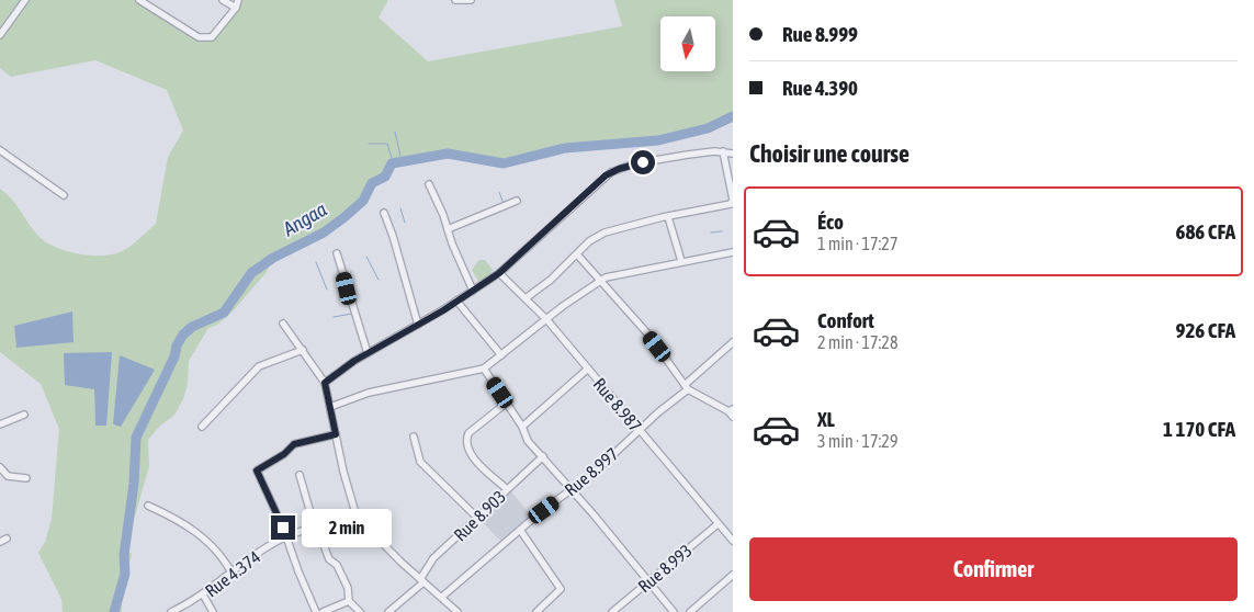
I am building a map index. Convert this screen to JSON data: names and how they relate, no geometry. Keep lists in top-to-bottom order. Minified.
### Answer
{"streets":{"street":["Rue 8.987","Rue 8.997","Rue 8.903","Rue 8.993","Rue 4.374"]},"crossings":[["Rue 8.987","Rue 8.997"],["Rue 8.987","Rue 8.993"]],"water":["Angaa"],"north":"bottom","page":{"banner":["Rue 8.999","Rue 4.390"],"heading":"Choisir une course","list":[{"name":"Éco","note":"1 min · 17:27","value":"686 CFA"},{"name":"Confort","note":"2 min · 17:28","value":"926 CFA"},{"name":"XL","note":"3 min · 17:29","value":"1 170 CFA"}],"bubble":"2 min","buttons":"Confirmer"}}
